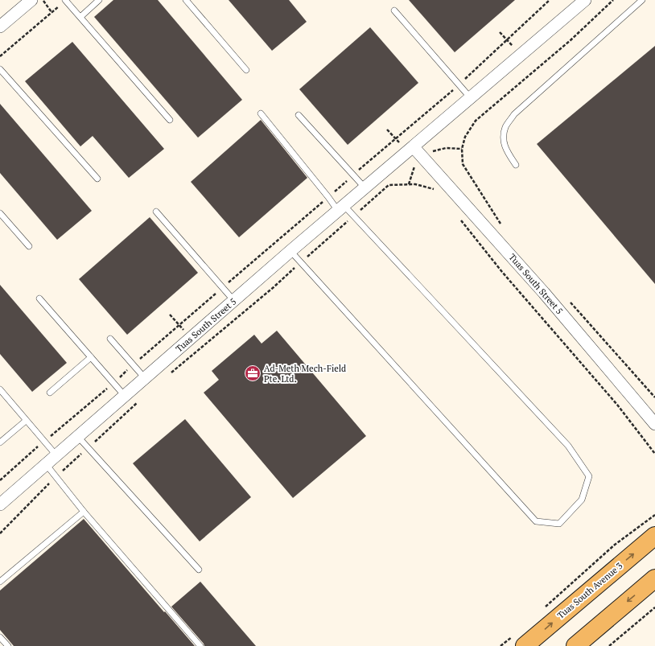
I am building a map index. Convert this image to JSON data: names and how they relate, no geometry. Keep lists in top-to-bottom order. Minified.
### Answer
{"streets":{"main road":["Tuas South Avenue 3"],"street":["Tuas South Street 5"]},"places":{"office":["Ad-Meth Mech-Field Pte. Ltd."]}}
